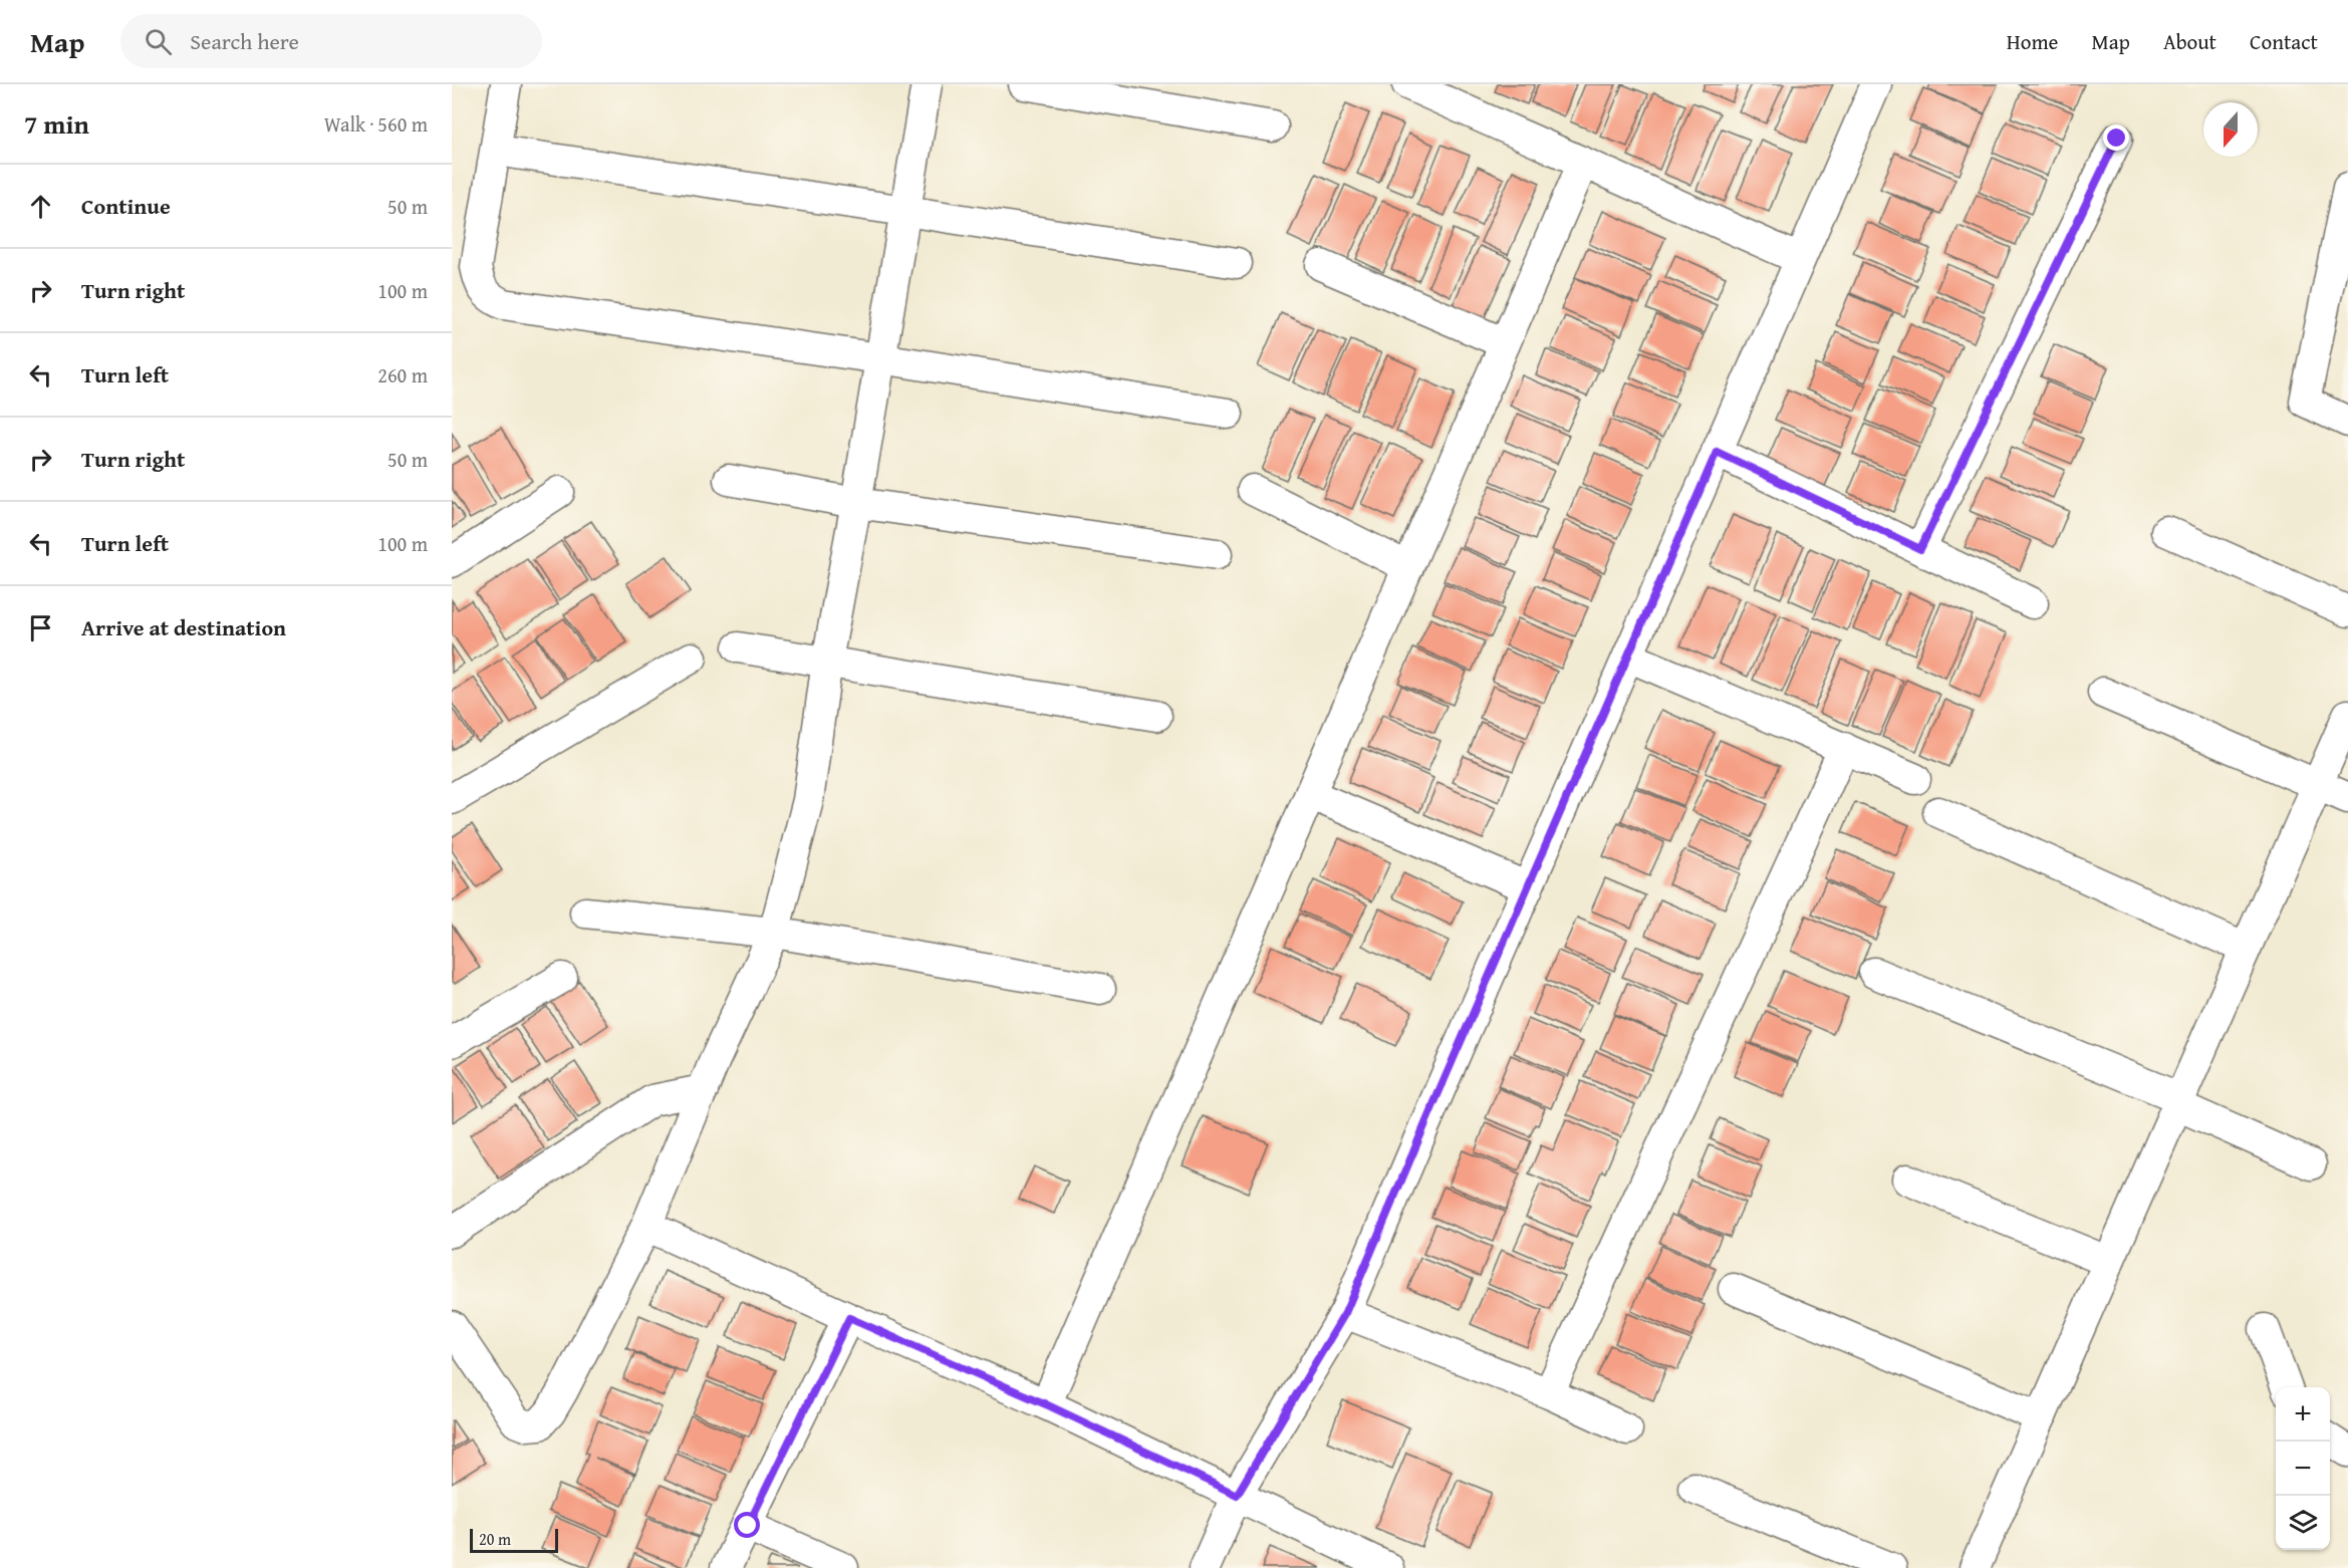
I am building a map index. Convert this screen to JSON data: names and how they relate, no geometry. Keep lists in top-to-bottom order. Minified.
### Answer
{"scale_bar":"20 m","north":"bottom","page":{"header":"Map","search":"Search here","nav":["Home","Map","About","Contact"],"heading":["7 min","Walk · 560 m"],"list":[["Continue","50 m"],["Turn right","100 m"],["Turn left","260 m"],["Turn right","50 m"],["Turn left","100 m"],"Arrive at destination"],"map_buttons":["+","−"],"scale":"20 m"}}
